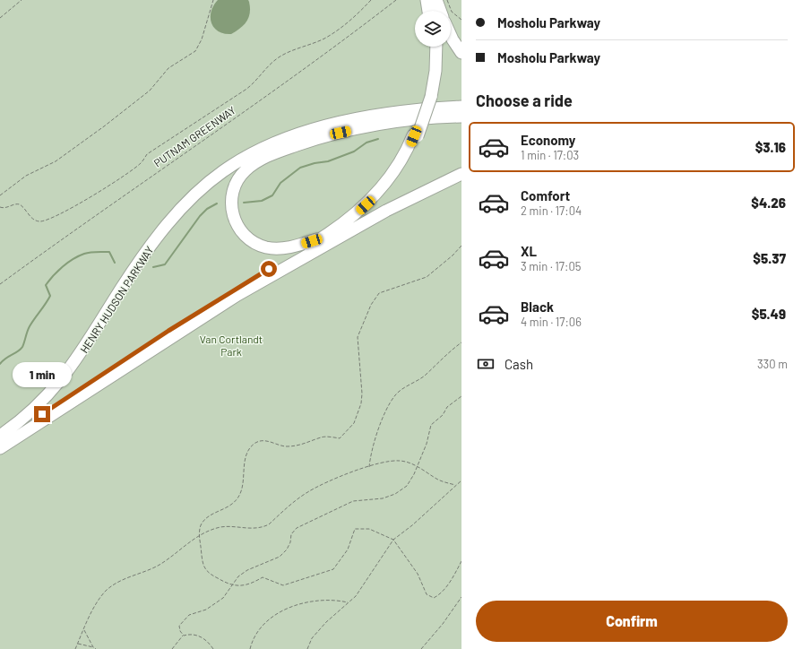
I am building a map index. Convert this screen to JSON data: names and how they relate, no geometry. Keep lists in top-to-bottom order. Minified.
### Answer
{"streets":{"highway":["HENRY HUDSON PARKWAY"],"path":["PUTNAM GREENWAY"]},"parks":["Van Cortlandt Park"],"page":{"banner":["Mosholu Parkway","Mosholu Parkway"],"heading":"Choose a ride","list":[{"name":"Economy","note":"1 min · 17:03","value":"$3.16"},{"name":"Comfort","note":"2 min · 17:04","value":"$4.26"},{"name":"XL","note":"3 min · 17:05","value":"$5.37"},{"name":"Black","note":"4 min · 17:06","value":"$5.49"}],"pay":["Cash","330 m"],"bubble":"1 min","buttons":"Confirm"}}
